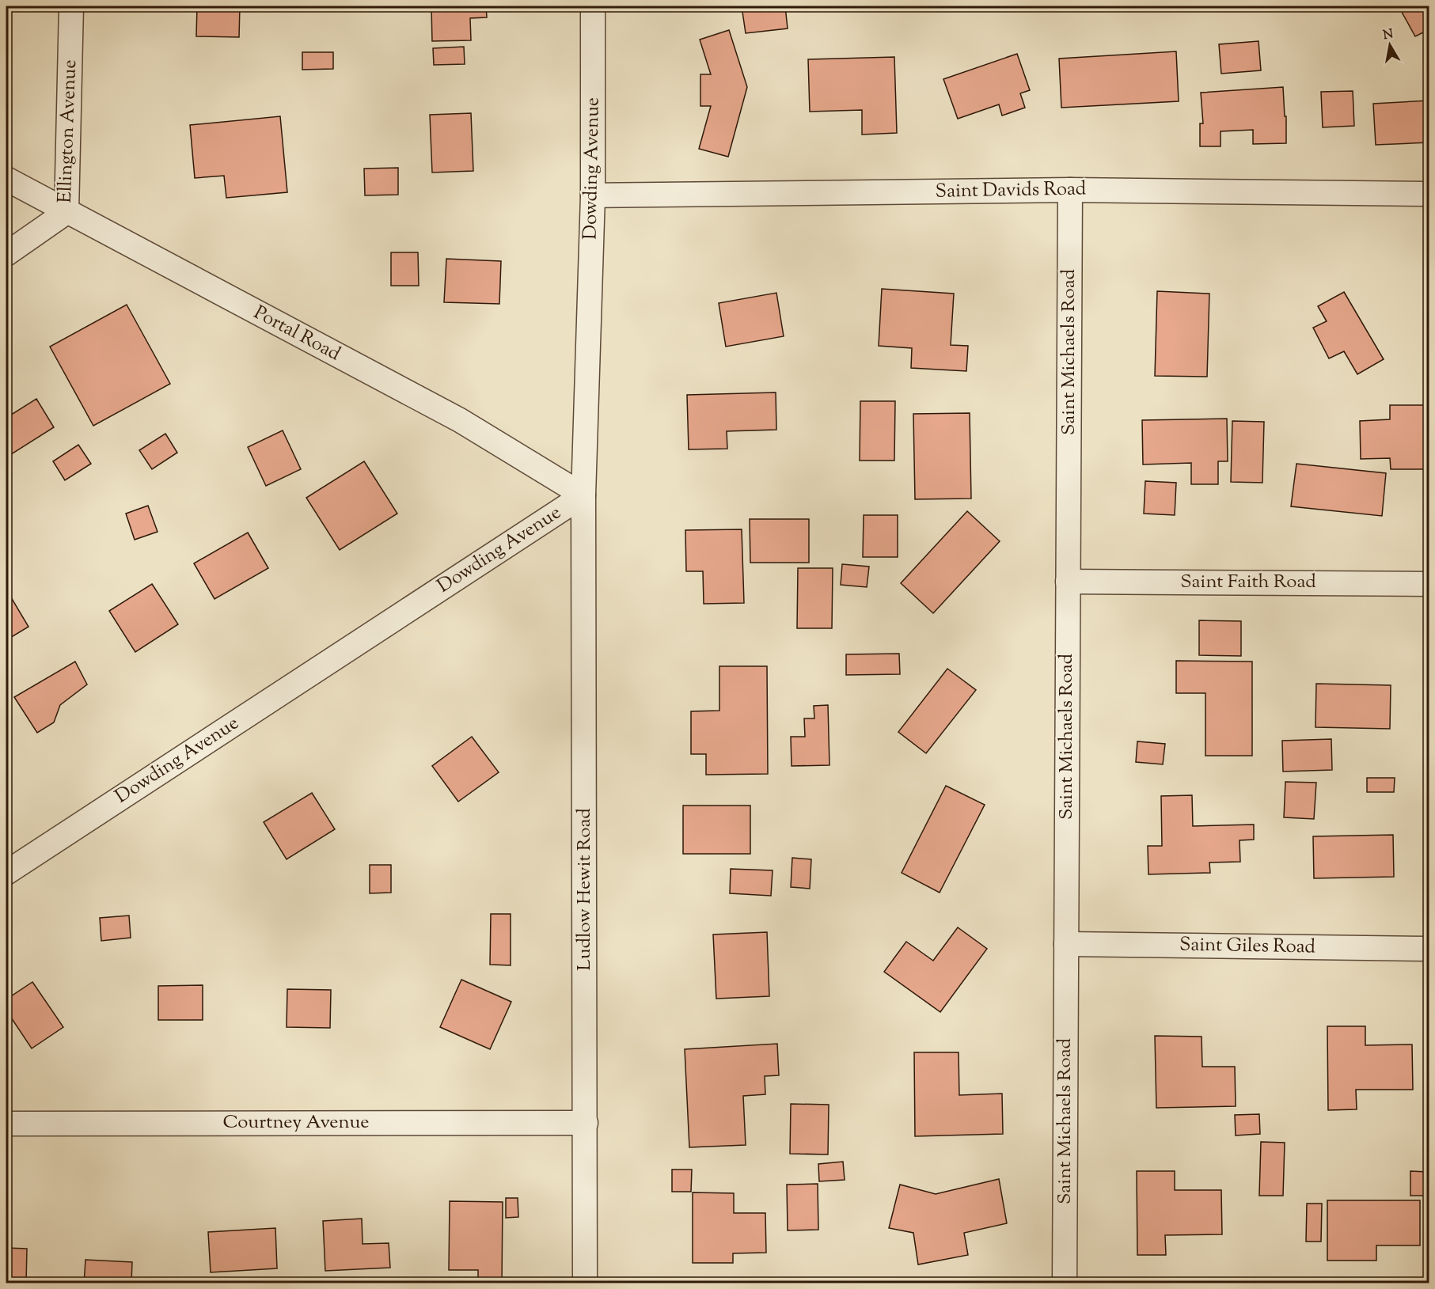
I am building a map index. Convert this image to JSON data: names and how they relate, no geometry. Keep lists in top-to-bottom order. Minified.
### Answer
{"streets":{"street":["Ellington Avenue","Dowding Avenue","Saint Davids Road","Portal Road","Saint Michaels Road","Saint Faith Road","Ludlow Hewit Road","Saint Giles Road","Courtney Avenue"]},"crossings":[["Ellington Avenue","Portal Road"],["Dowding Avenue","Saint Davids Road"],["Dowding Avenue","Portal Road"],["Dowding Avenue","Ludlow Hewit Road"],["Saint Davids Road","Saint Michaels Road"],["Portal Road","Ludlow Hewit Road"],["Saint Michaels Road","Saint Faith Road"],["Saint Michaels Road","Saint Giles Road"],["Ludlow Hewit Road","Courtney Avenue"]],"north":"top"}
